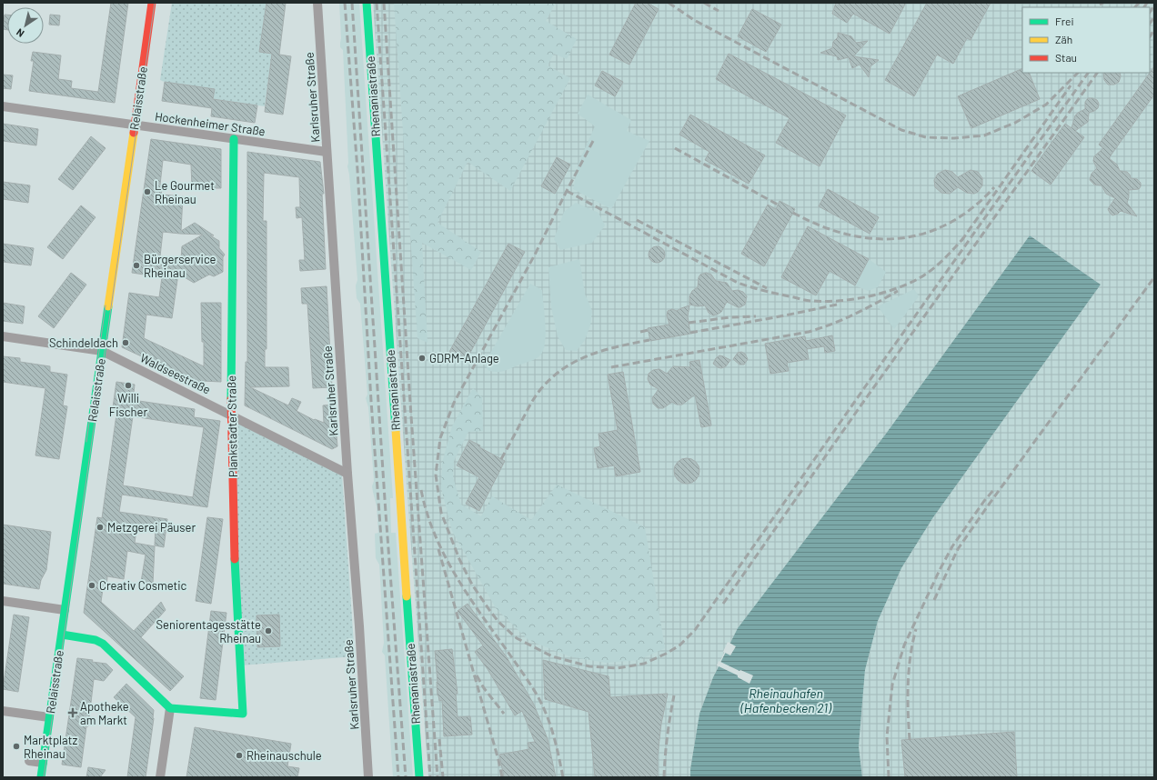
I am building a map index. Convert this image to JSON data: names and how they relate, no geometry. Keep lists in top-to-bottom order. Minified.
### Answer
{"streets":{"street":["Rhenaniastraße","Karlsruher Straße","Relaisstraße","Hockenheimer Straße","Waldseestraße","Plankstadter Straße"]},"crossings":[["Karlsruher Straße","Hockenheimer Straße"],["Karlsruher Straße","Waldseestraße"],["Relaisstraße","Hockenheimer Straße"],["Relaisstraße","Waldseestraße"],["Hockenheimer Straße","Plankstadter Straße"],["Waldseestraße","Plankstadter Straße"]],"water":["Rheinauhafen (Hafenbecken 21)"],"places":{"other":["Le Gourmet Rheinau","Bürgerservice Rheinau","Schindeldach","GDRM-Anlage","Willi Fischer","Metzgerei Päuser","Creativ Cosmetic","Seniorentagesstätte Rheinau","Marktplatz Rheinau","Rheinauschule"],"health":["Apotheke am Markt"]},"legend":["Frei","Zäh","Stau"],"north":"bottom left"}
